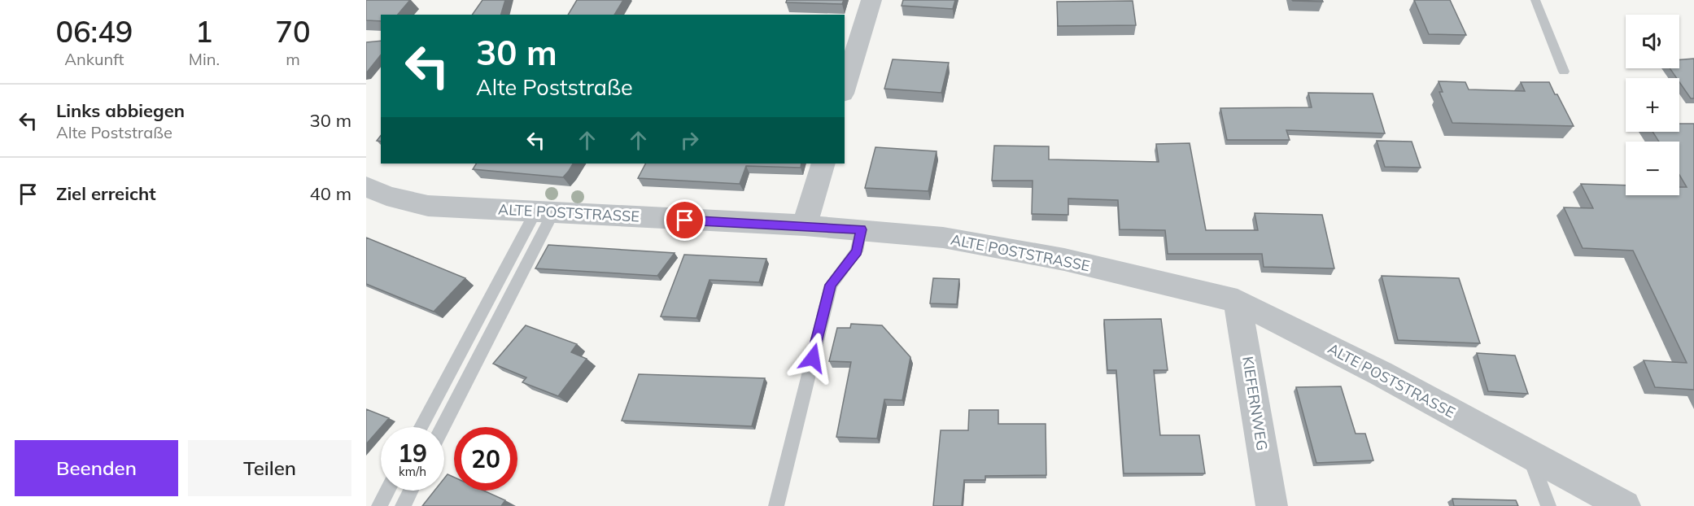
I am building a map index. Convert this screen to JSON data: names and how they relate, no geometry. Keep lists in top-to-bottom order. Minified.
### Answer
{"streets":{"street":["ALTE POSTSTRASSE","KIEFERNWEG"]},"crossings":[["ALTE POSTSTRASSE","KIEFERNWEG"]],"page":{"eta":["06:49","Ankunft","1","Min.","70","m"],"map_buttons":["+","−"],"turn":["30 m","Alte Poststraße"],"list":[{"name":"Links abbiegen","note":"Alte Poststraße","value":"30 m"},{"name":"Ziel erreicht","value":"40 m"}],"speed":"19 km/h","limit":"20","buttons":["Beenden","Teilen"]}}
